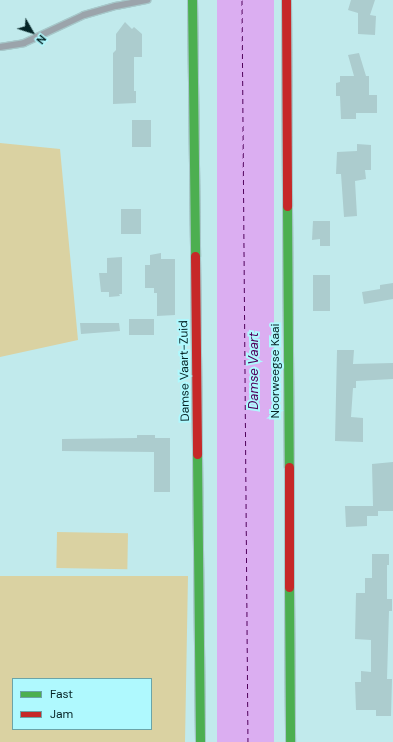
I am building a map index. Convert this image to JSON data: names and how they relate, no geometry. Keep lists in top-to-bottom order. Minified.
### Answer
{"streets":{"street":["Damse Vaart-Zuid","Noorweegse Kaai"]},"water":["Damse Vaart"],"legend":["Fast","Jam"],"north":"bottom right"}
